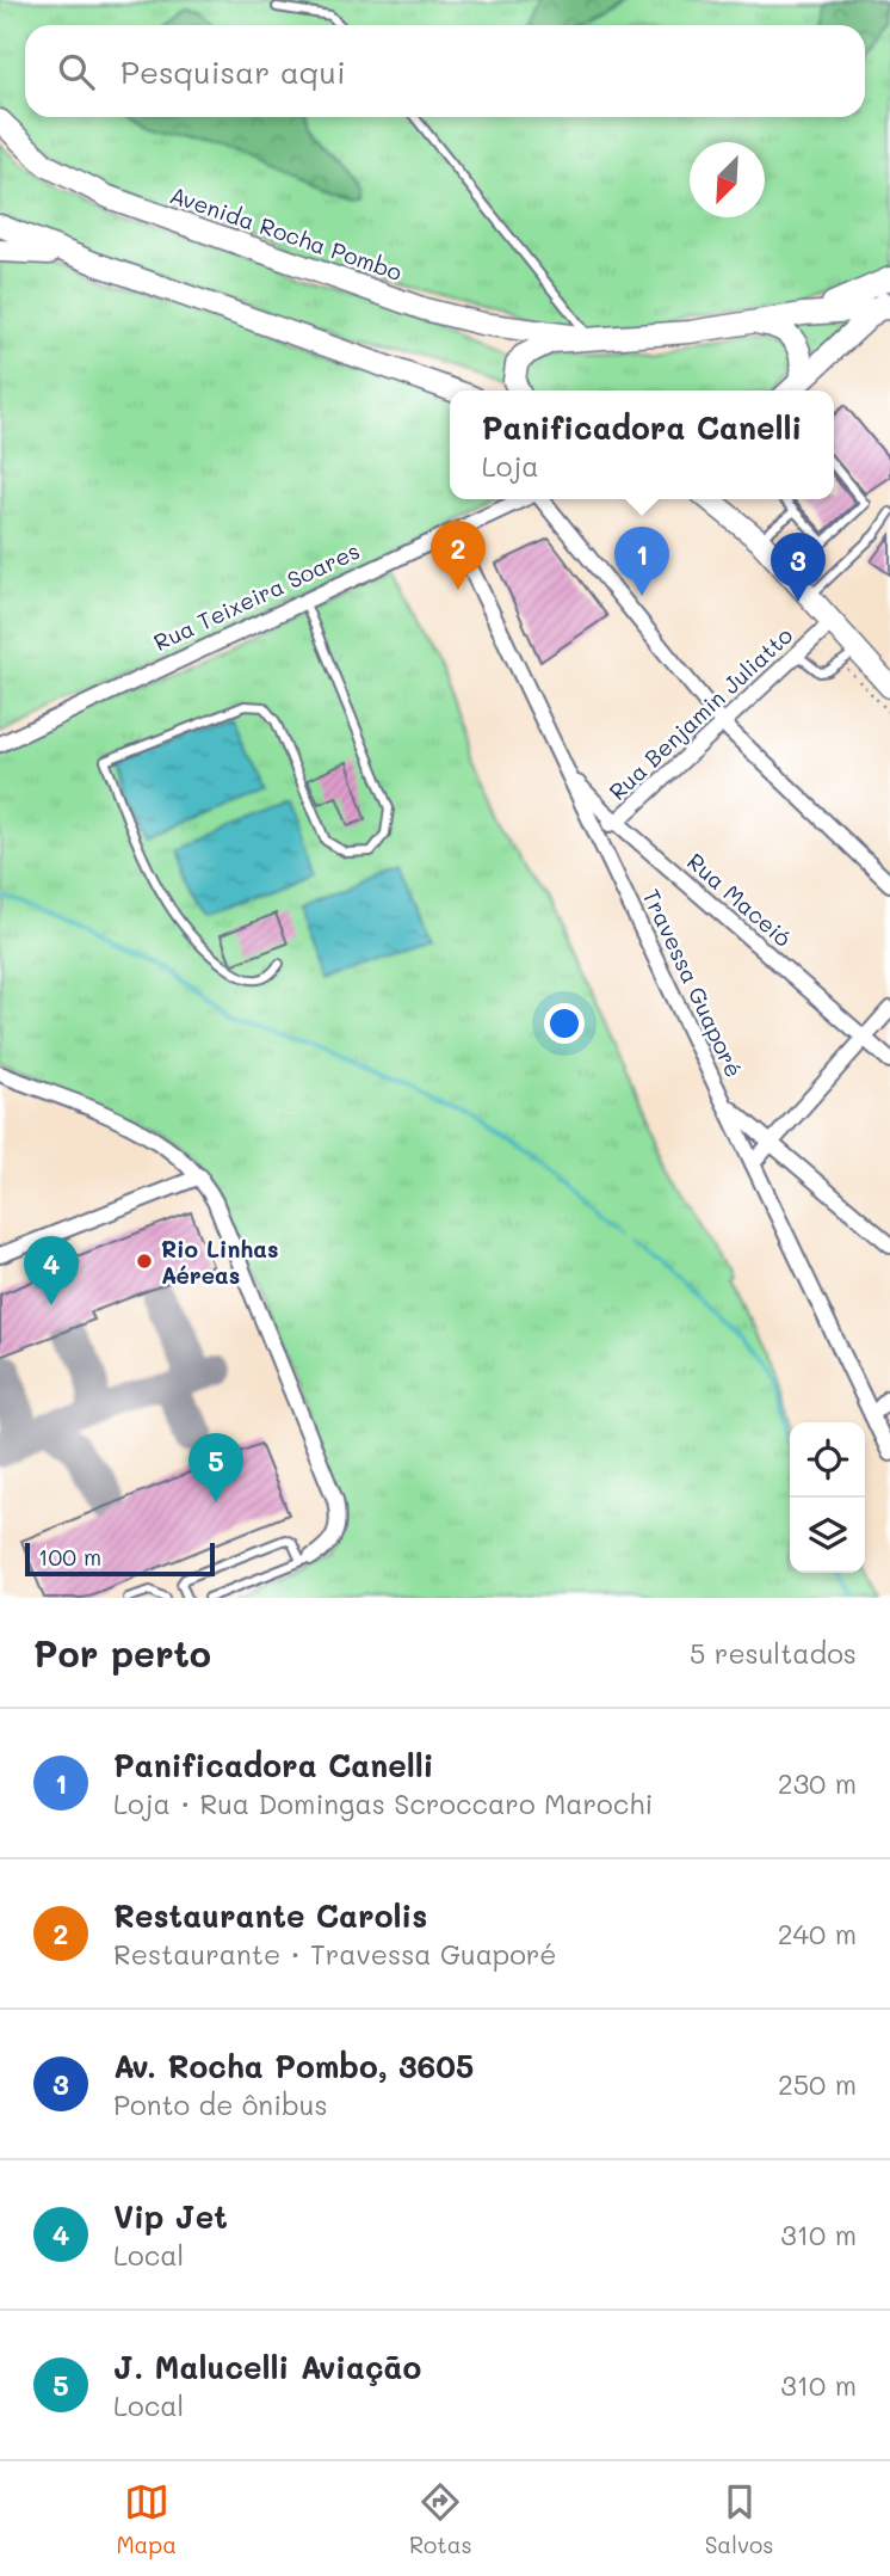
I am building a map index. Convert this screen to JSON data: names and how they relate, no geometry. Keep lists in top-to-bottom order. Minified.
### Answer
{"streets":{"main road":["Avenida Rocha Pombo"],"street":["Rua Teixeira Soares","Rua Benjamin Juliatto","Rua Maceió","Travessa Guaporé"]},"crossings":[["Rua Benjamin Juliatto","Rua Maceió"],["Rua Benjamin Juliatto","Travessa Guaporé"]],"places":["Rio Linhas Aéreas"],"scale_bar":"100 m","north":"bottom left","page":{"search":"Pesquisar aqui","popup":["Panificadora Canelli","Loja"],"pins":["2","1","3","4","5"],"scale":"100 m","heading":["Por perto","5 resultados"],"list":[{"mark":"1","name":"Panificadora Canelli","note":"Loja · Rua Domingas Scroccaro Marochi","value":"230 m"},{"mark":"2","name":"Restaurante Carolis","note":"Restaurante · Travessa Guaporé","value":"240 m"},{"mark":"3","name":"Av. Rocha Pombo, 3605","note":"Ponto de ônibus","value":"250 m"},{"mark":"4","name":"Vip Jet","note":"Local","value":"310 m"},{"mark":"5","name":"J. Malucelli Aviação","note":"Local","value":"310 m"}],"nav":["Mapa","Rotas","Salvos"]}}
